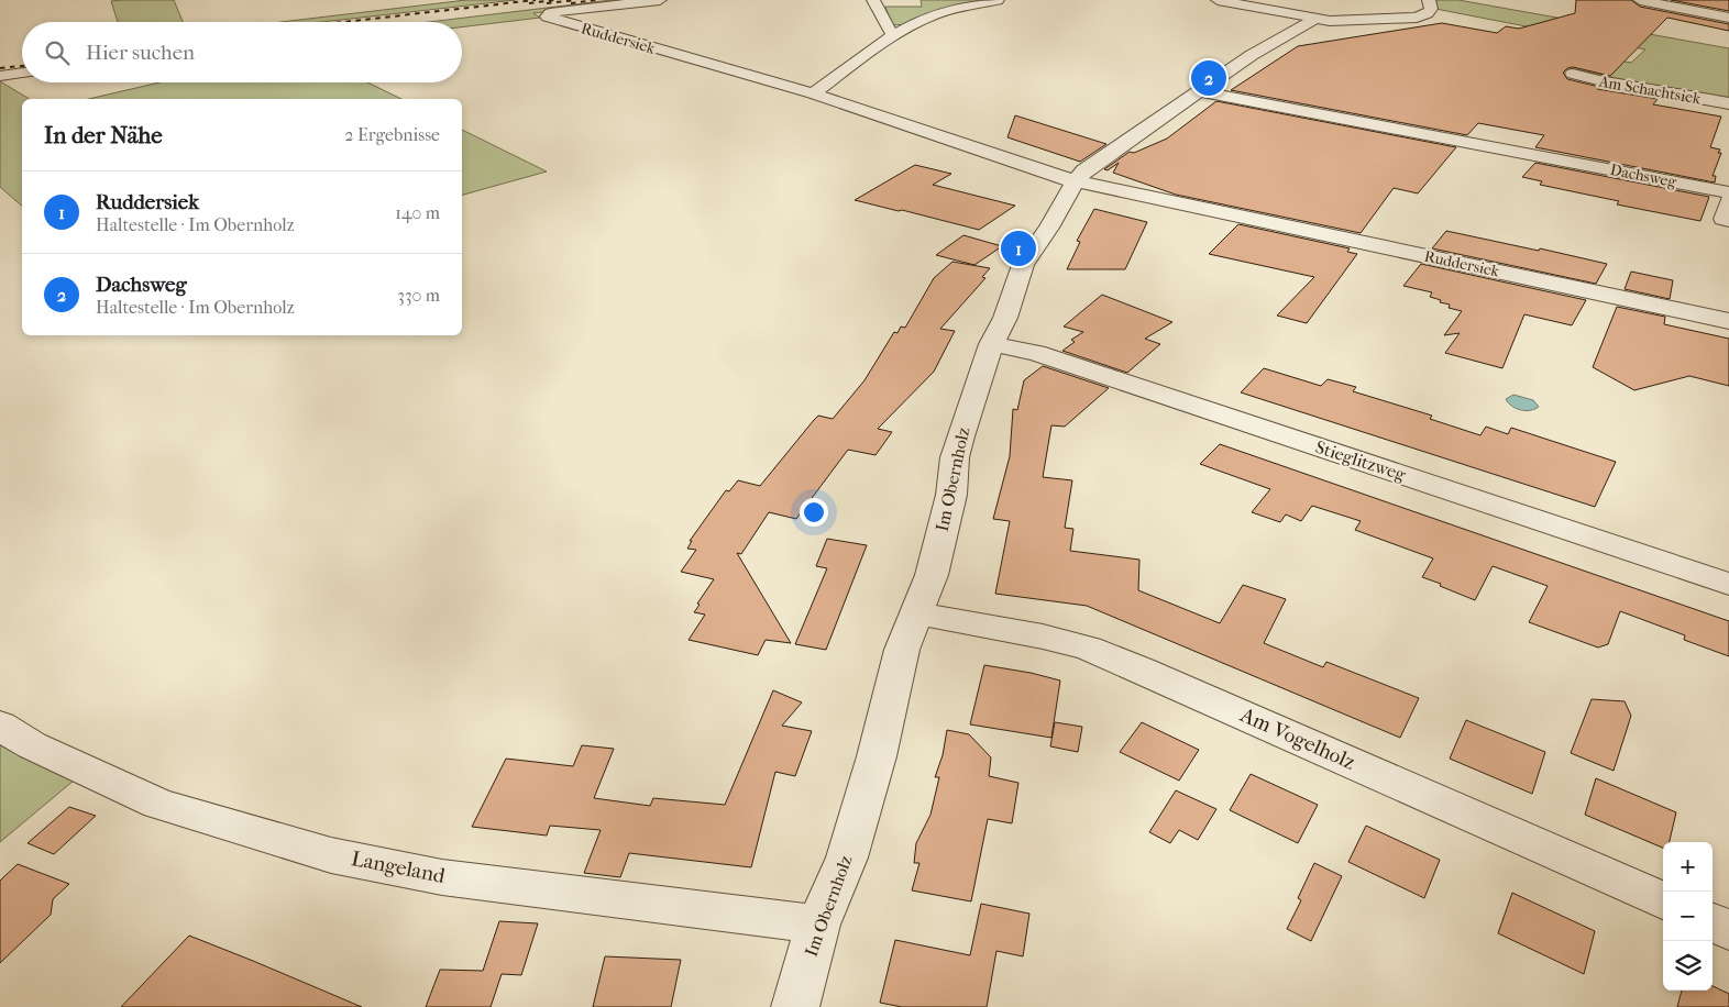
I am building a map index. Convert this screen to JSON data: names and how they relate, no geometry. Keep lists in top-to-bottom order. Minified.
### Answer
{"streets":{"street":["Ruddersiek","Am Schachtsiek","Dachsweg","Stieglitzweg","Im Obernholz","Am Vogelholz","Langeland"]},"crossings":[["Ruddersiek","Im Obernholz"],["Dachsweg","Im Obernholz"],["Stieglitzweg","Im Obernholz"],["Im Obernholz","Am Vogelholz"],["Im Obernholz","Langeland"]],"page":{"search":"Hier suchen","pins":["2","1"],"heading":["In der Nähe","2 Ergebnisse"],"list":[{"mark":"1","name":"Ruddersiek","note":"Haltestelle · Im Obernholz","value":"140 m"},{"mark":"2","name":"Dachsweg","note":"Haltestelle · Im Obernholz","value":"330 m"}],"map_buttons":["+","−"]}}
